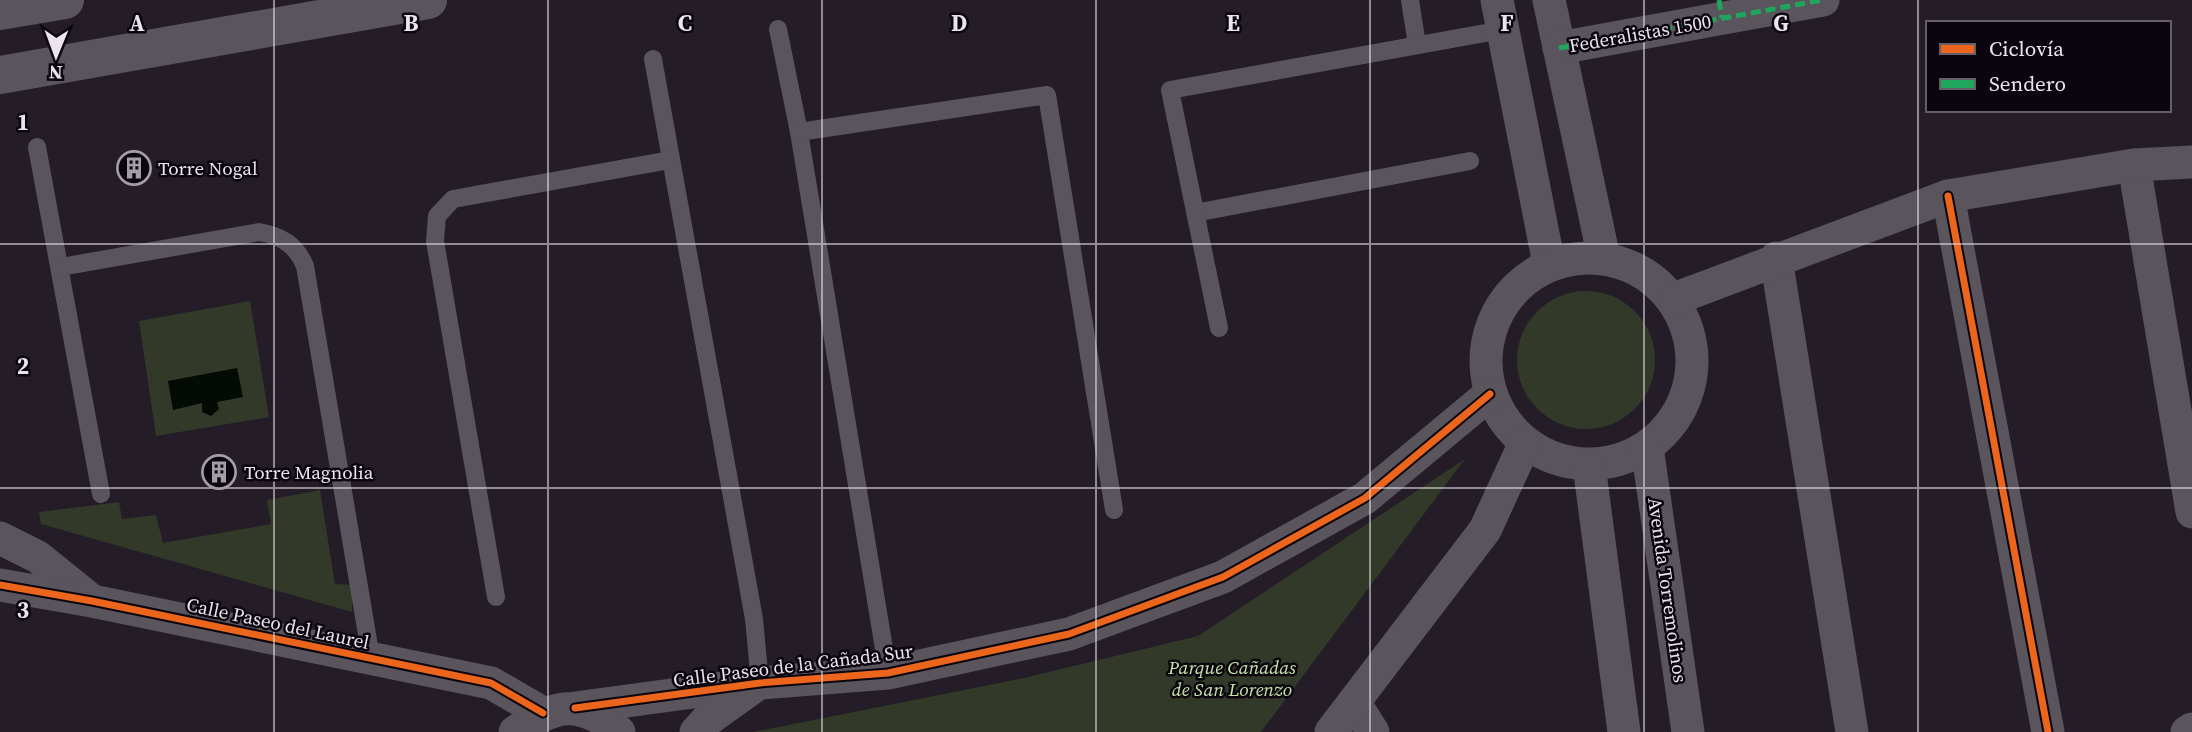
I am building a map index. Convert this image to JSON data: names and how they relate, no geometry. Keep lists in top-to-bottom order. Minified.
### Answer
{"streets":{"street":["Federalistas 1500","Avenida Torremolinos","Calle Paseo del Laurel","Calle Paseo de la Cañada Sur"]},"crossings":[["Avenida Torremolinos","Calle Paseo de la Cañada Sur"],["Calle Paseo del Laurel","Calle Paseo de la Cañada Sur"]],"parks":["Parque Cañadas de San Lorenzo"],"places":{"building":["Torre Nogal","Torre Magnolia"]},"legend":["Ciclovía","Sendero"],"north":"bottom","grid":{"columns":["A","B","C","D","E","F","G"],"rows":["1","2","3"]}}
